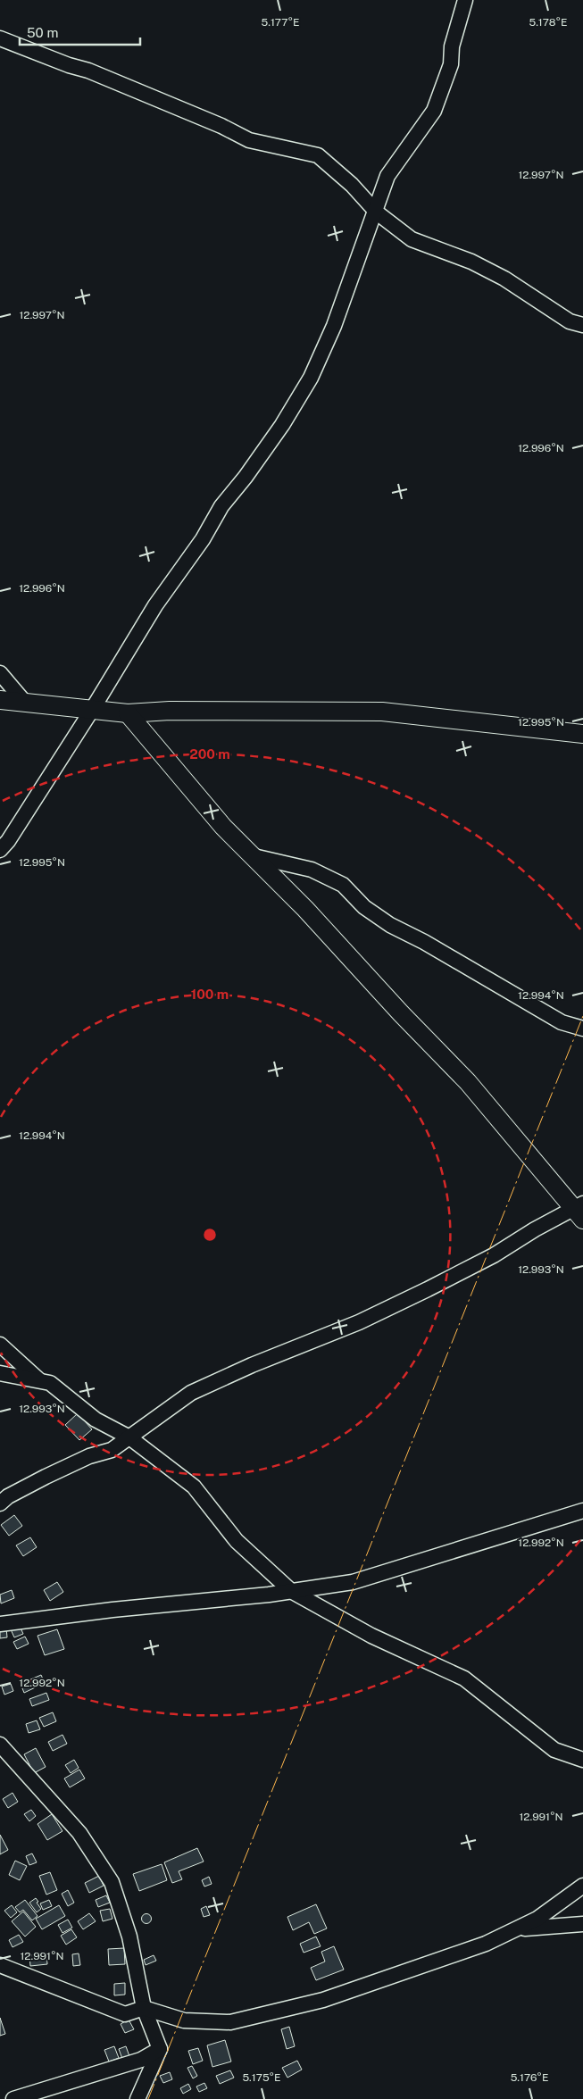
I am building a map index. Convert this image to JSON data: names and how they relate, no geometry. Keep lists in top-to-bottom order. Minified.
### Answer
{"scale_bar":"50 m","coordinates":["5.177°E","5.178°E","12.997°N","12.996°N","12.995°N","12.994°N","12.993°N","12.992°N","12.991°N","5.175°E","5.176°E"],"rings":["200 m","100 m"]}
